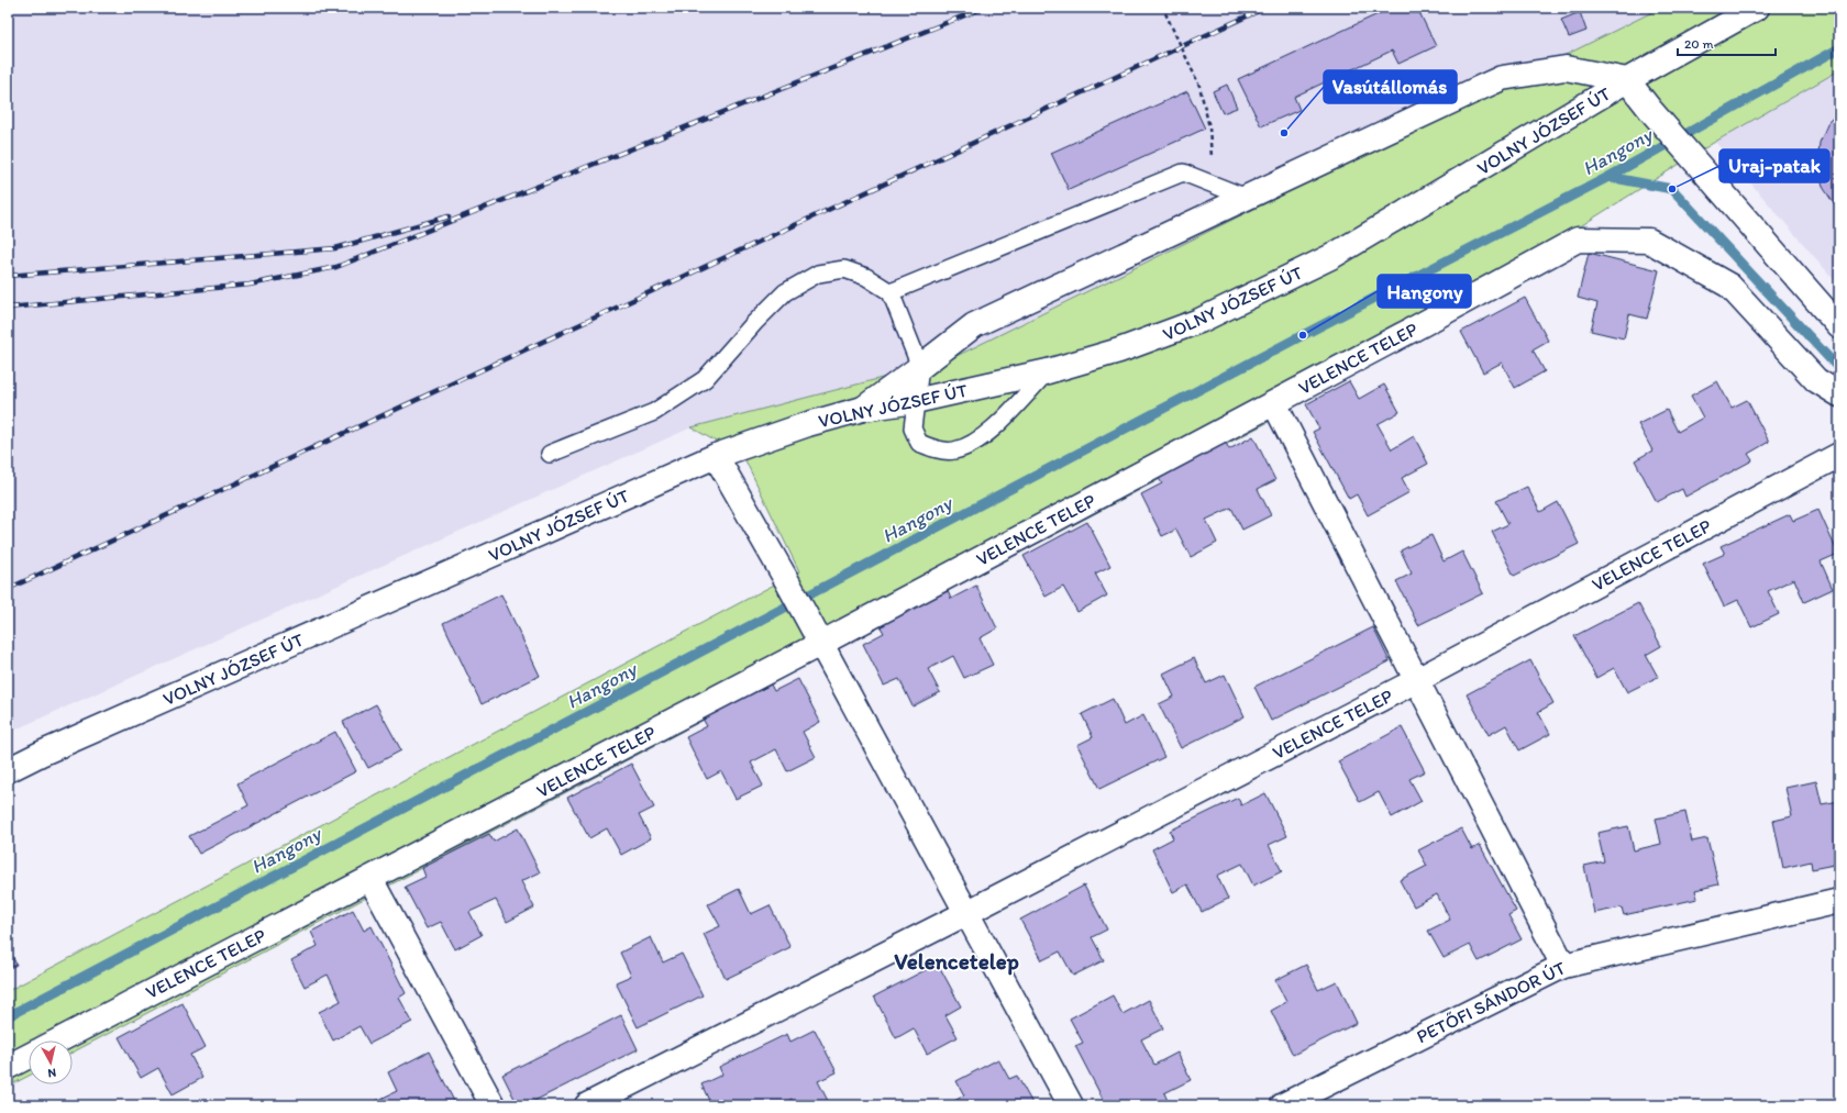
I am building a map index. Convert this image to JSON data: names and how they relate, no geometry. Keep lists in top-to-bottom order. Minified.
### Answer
{"streets":{"street":["VOLNY JÓZSEF ÚT","VELENCE TELEP","PETŐFI SÁNDOR ÚT"]},"districts":["Velencetelep"],"water":["Hangony"],"places":["Vasútállomás","Uraj-patak","Hangony"],"scale_bar":"20 m","north":"bottom"}
